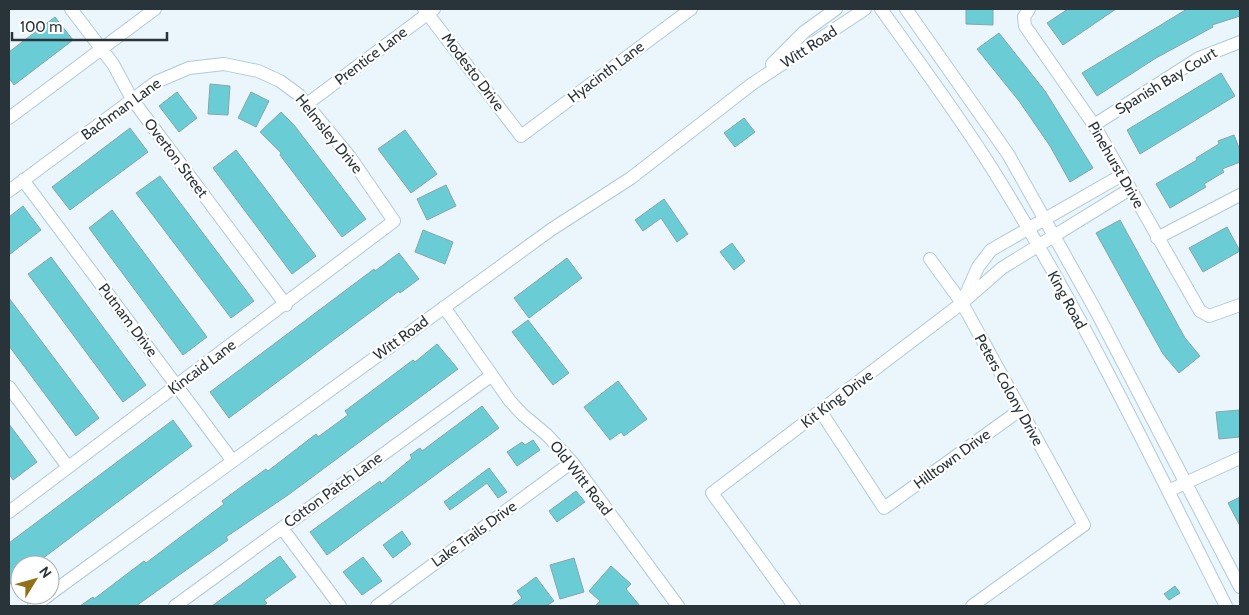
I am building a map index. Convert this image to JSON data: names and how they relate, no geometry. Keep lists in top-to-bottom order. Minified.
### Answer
{"streets":{"street":["Witt Road","Prentice Lane","Modesto Drive","Hyacinth Lane","Spanish Bay Court","Bachman Lane","Helmsley Drive","Overton Street","Pinehurst Drive","King Road","Putnam Drive","Kincaid Lane","Peters Colony Drive","Kit King Drive","Hilltown Drive","Old Witt Road","Cotton Patch Lane","Lake Trails Drive"]},"crossings":[["Witt Road","Putnam Drive"],["Witt Road","Old Witt Road"],["Prentice Lane","Modesto Drive"],["Prentice Lane","Helmsley Drive"],["Modesto Drive","Hyacinth Lane"],["Spanish Bay Court","Pinehurst Drive"],["Bachman Lane","Helmsley Drive"],["Bachman Lane","Overton Street"],["Bachman Lane","Putnam Drive"],["Helmsley Drive","Kincaid Lane"],["Overton Street","Kincaid Lane"],["Pinehurst Drive","Kit King Drive"],["King Road","Kit King Drive"],["Putnam Drive","Kincaid Lane"],["Peters Colony Drive","Kit King Drive"],["Peters Colony Drive","Hilltown Drive"],["Kit King Drive","Hilltown Drive"],["Old Witt Road","Cotton Patch Lane"],["Old Witt Road","Lake Trails Drive"]],"scale_bar":"100 m","north":"top right"}
